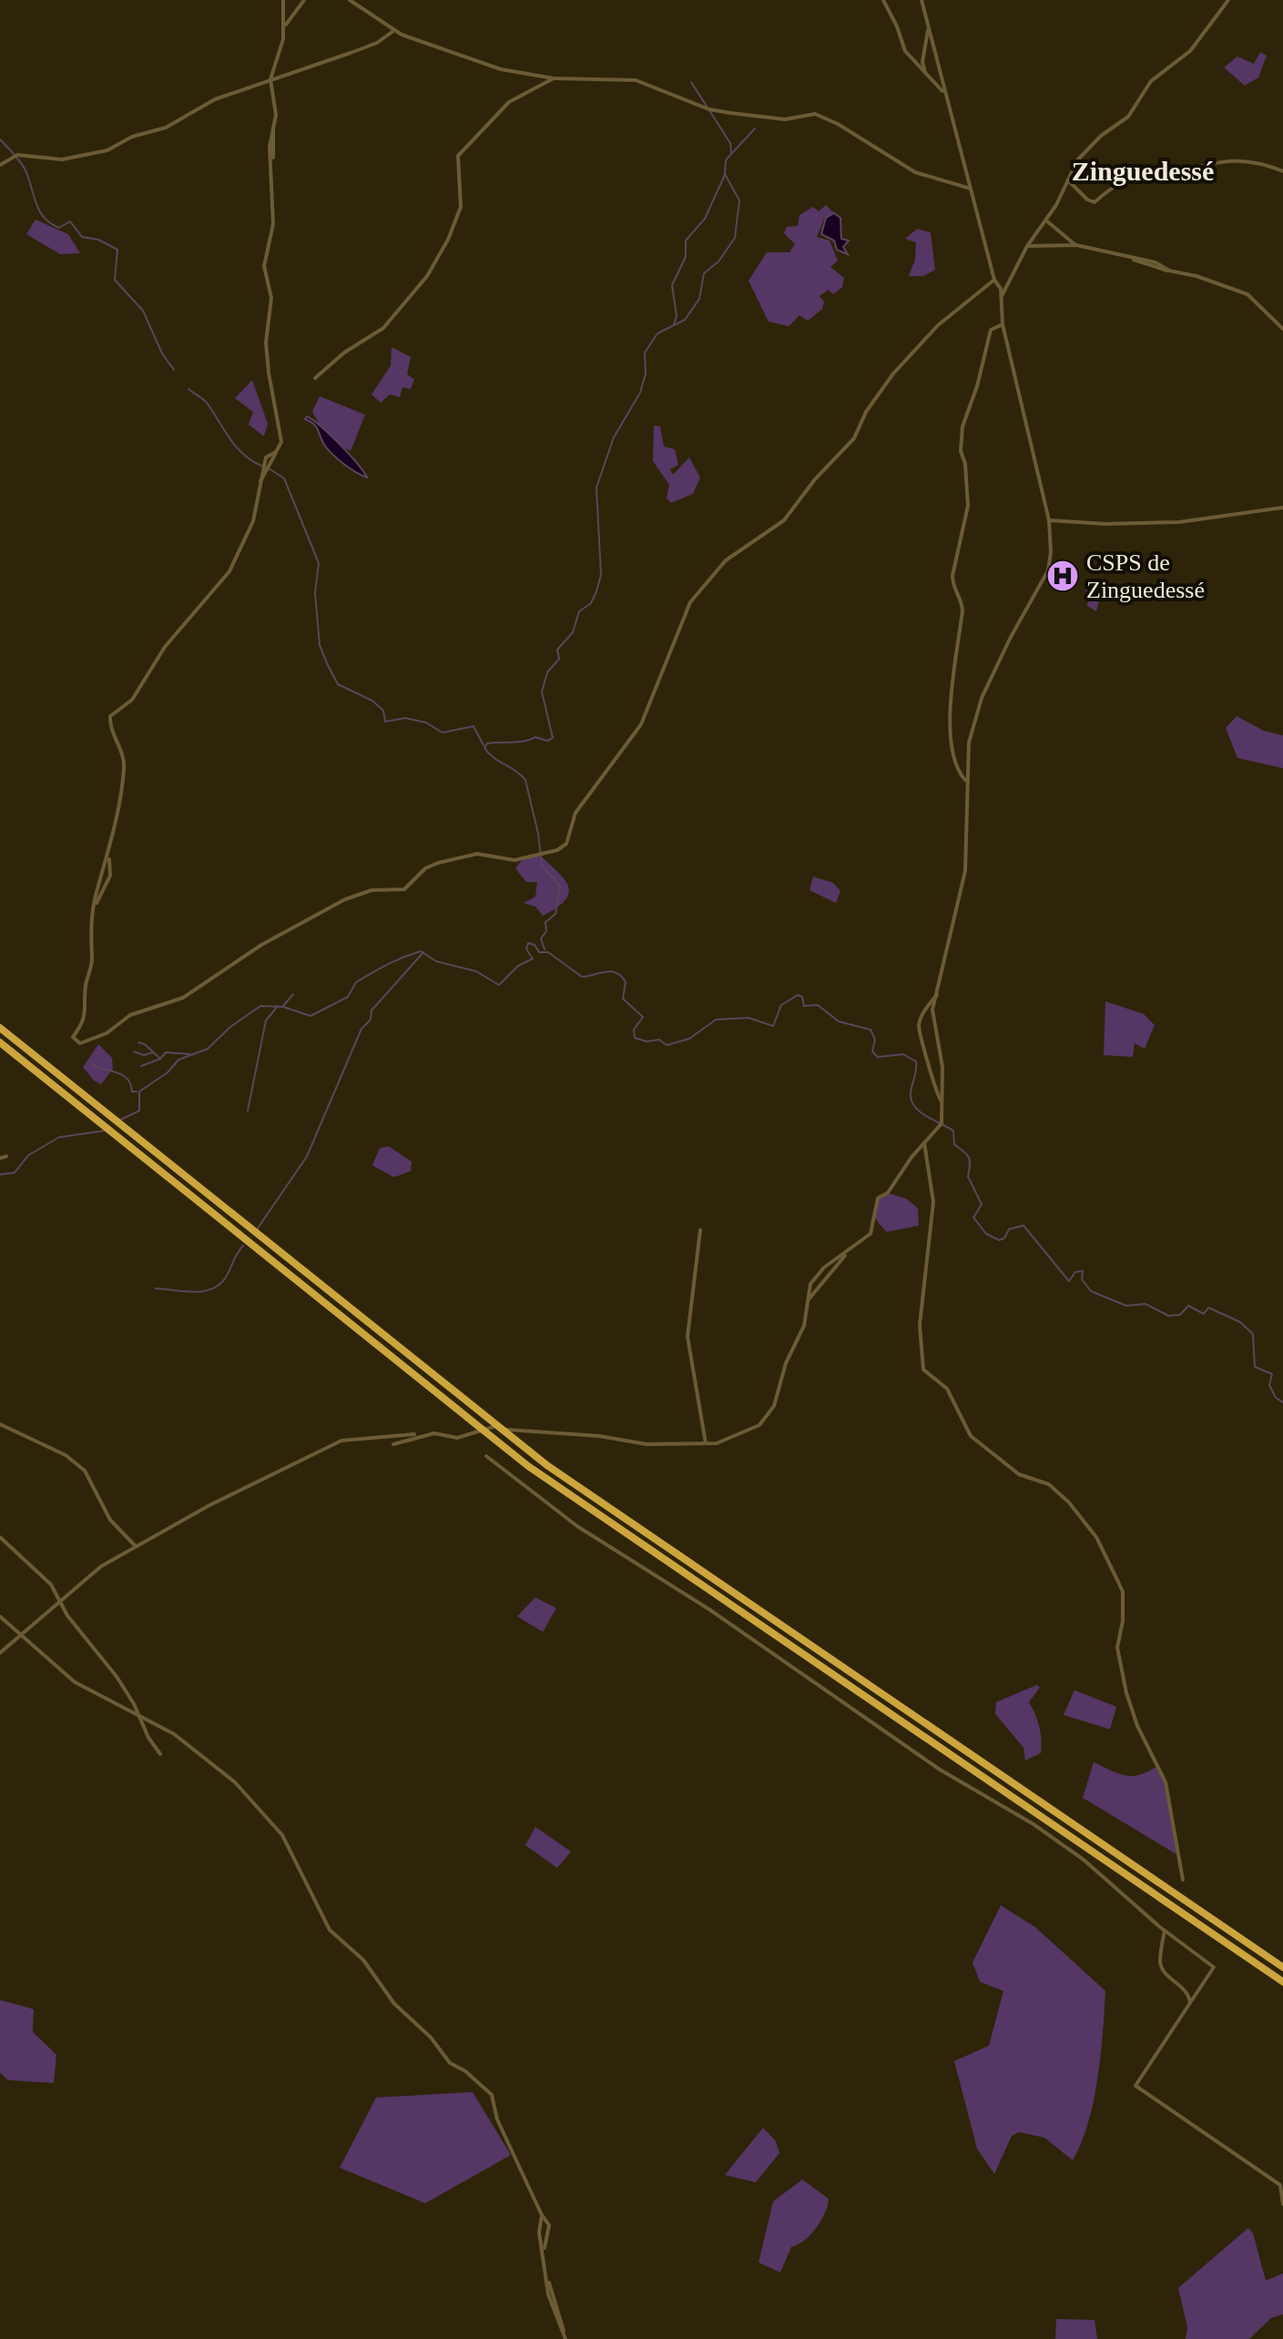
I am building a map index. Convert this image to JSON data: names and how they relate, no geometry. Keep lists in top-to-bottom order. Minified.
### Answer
{"districts":["Zinguedessé"],"places":{"hospital":["CSPS de Zinguedessé"]}}
